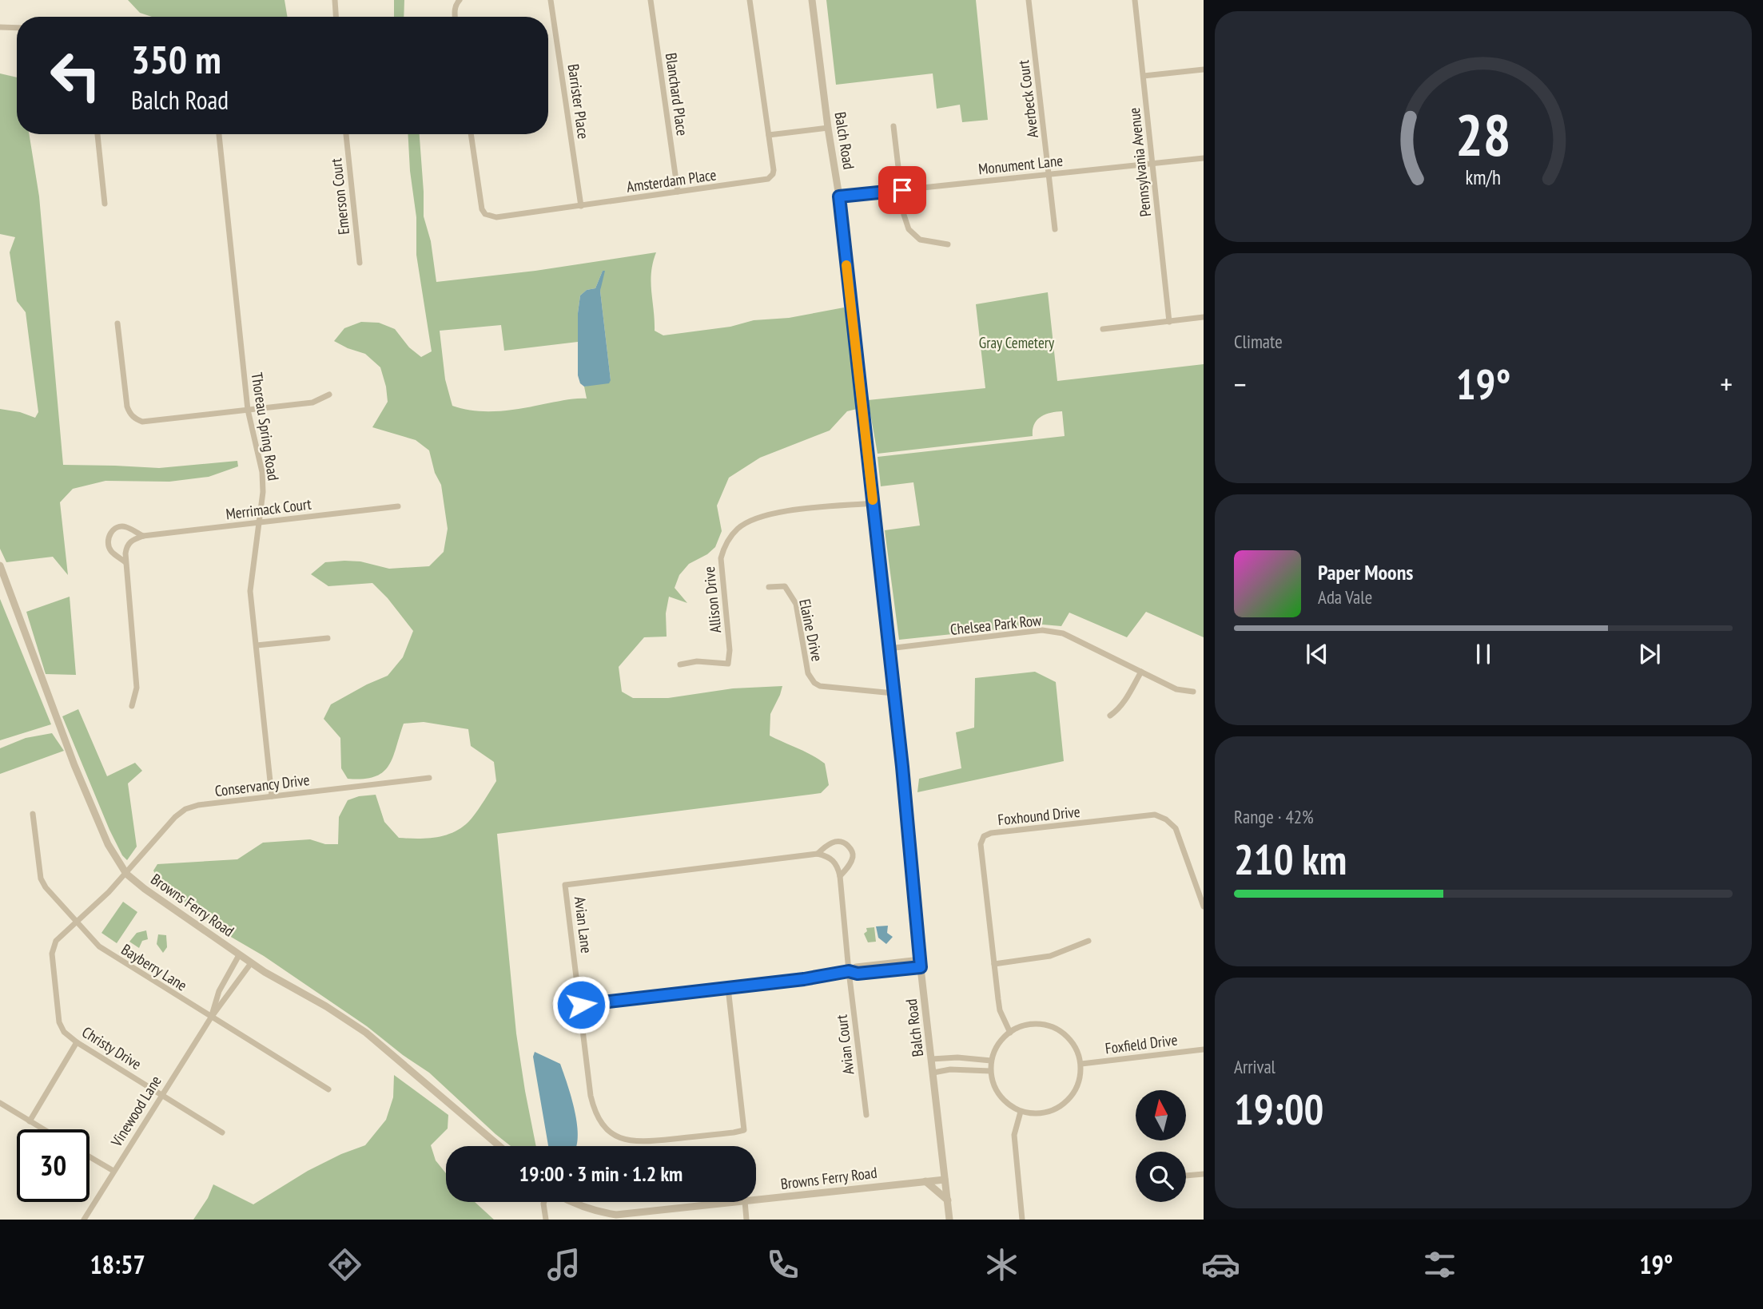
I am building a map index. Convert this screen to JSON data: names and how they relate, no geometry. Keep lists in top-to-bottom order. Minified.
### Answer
{"streets":{"street":["Blanchard Place","Averbeck Court","Barrister Place","Balch Road","Pennsylvania Avenue","Monument Lane","Amsterdam Place","Emerson Court","Thoreau Spring Road","Merrimack Court","Allison Drive","Chelsea Park Row","Elaine Drive","Conservancy Drive","Foxhound Drive","Browns Ferry Road","Avian Lane","Bayberry Lane","Foxfield Drive","Avian Court","Christy Drive","Vinewood Lane"]},"crossings":[["Blanchard Place","Amsterdam Place"],["Averbeck Court","Monument Lane"],["Barrister Place","Amsterdam Place"],["Balch Road","Monument Lane"],["Balch Road","Allison Drive"],["Balch Road","Chelsea Park Row"],["Balch Road","Elaine Drive"],["Balch Road","Browns Ferry Road"],["Pennsylvania Avenue","Monument Lane"],["Thoreau Spring Road","Merrimack Court"],["Thoreau Spring Road","Conservancy Drive"],["Conservancy Drive","Browns Ferry Road"],["Conservancy Drive","Christy Drive"],["Foxhound Drive","Foxfield Drive"],["Browns Ferry Road","Christy Drive"],["Browns Ferry Road","Vinewood Lane"],["Bayberry Lane","Christy Drive"],["Bayberry Lane","Vinewood Lane"],["Christy Drive","Vinewood Lane"]],"parks":["Gray Cemetery"],"north":"top","page":{"turn":["350 m","Balch Road"],"tile":["Climate",["Range · 42%","210 km"],["Arrival","19:00"]],"heat":["−","19°","+"],"song":["Paper Moons","Ada Vale"],"limit":"30","trip":"19:00 · 3 min · 1.2 km","tabs":["18:57","19°"],"gauge":["28","km/h"]}}
